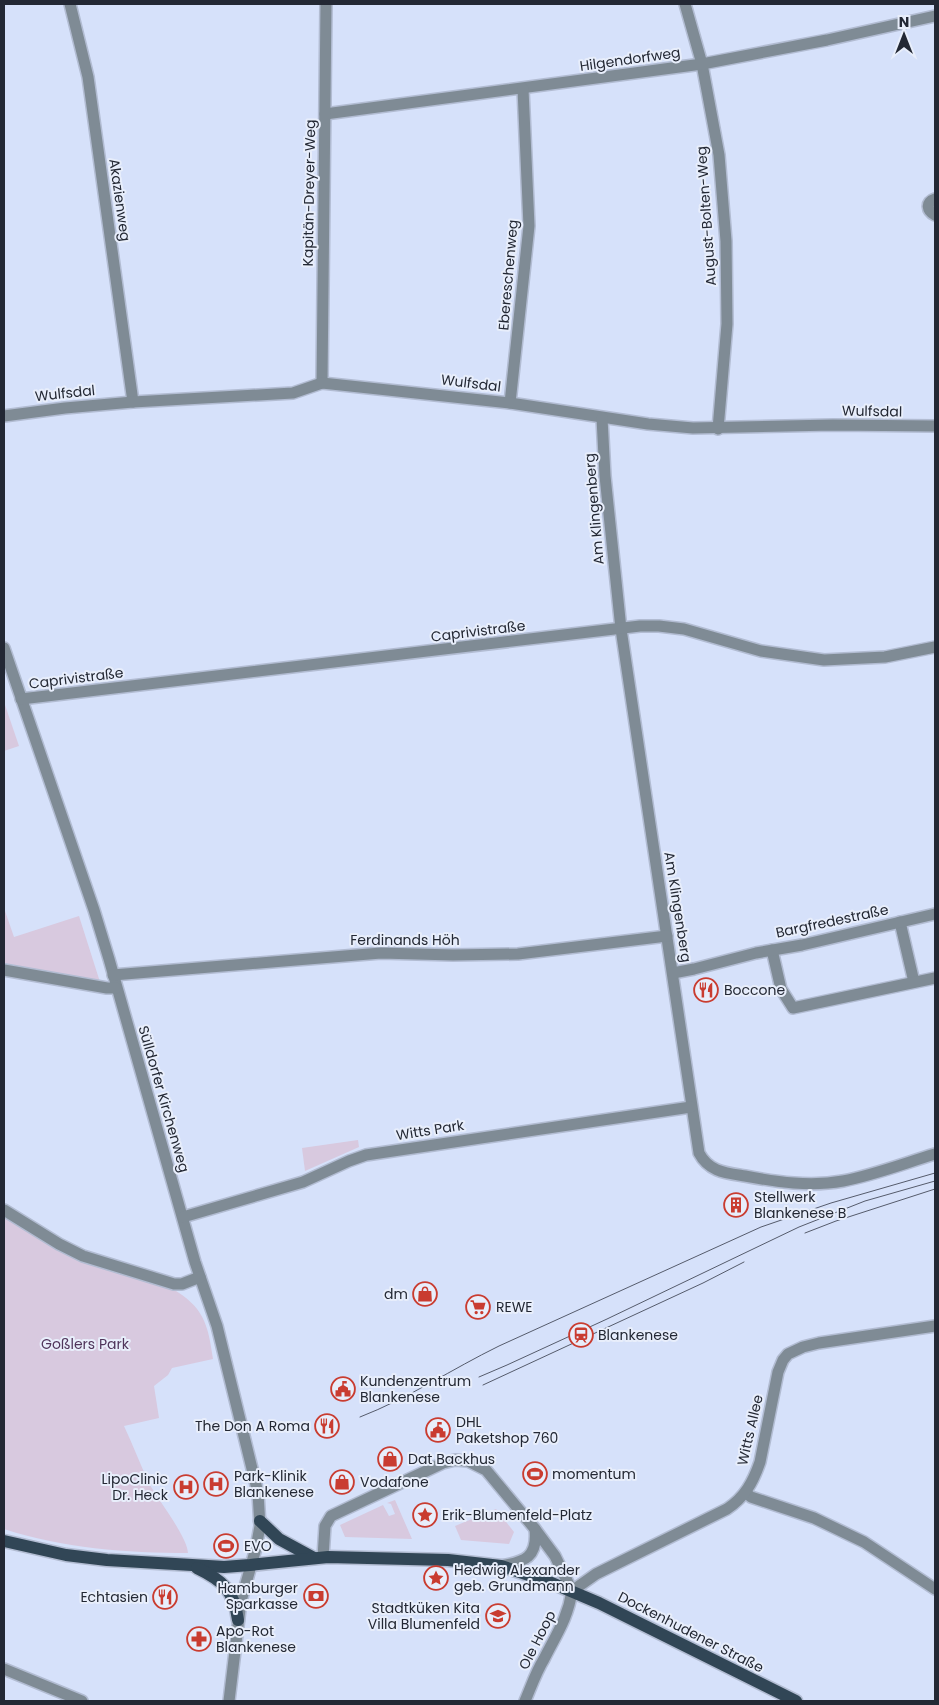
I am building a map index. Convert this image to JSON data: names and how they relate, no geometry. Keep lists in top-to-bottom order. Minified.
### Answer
{"streets":{"main road":["Dockenhudener Straße"],"street":["Hilgendorfweg","Kapitän-Dreyer-Weg","Akazienweg","August-Bolten-Weg","Ebereschenweg","Wulfsdal","Am Klingenberg","Caprivistraße","Bargfredestraße","Ferdinands Höh","Sülldorfer Kirchenweg","Witts Park","Witts Allee","Ole Hoop"]},"crossings":[["Hilgendorfweg","Kapitän-Dreyer-Weg"],["Hilgendorfweg","August-Bolten-Weg"],["Hilgendorfweg","Ebereschenweg"],["Kapitän-Dreyer-Weg","Wulfsdal"],["Akazienweg","Wulfsdal"],["August-Bolten-Weg","Wulfsdal"],["Ebereschenweg","Wulfsdal"],["Wulfsdal","Am Klingenberg"],["Am Klingenberg","Caprivistraße"],["Am Klingenberg","Bargfredestraße"],["Am Klingenberg","Ferdinands Höh"],["Am Klingenberg","Witts Park"],["Caprivistraße","Sülldorfer Kirchenweg"],["Ferdinands Höh","Sülldorfer Kirchenweg"],["Sülldorfer Kirchenweg","Witts Park"],["Witts Allee","Dockenhudener Straße"],["Witts Allee","Ole Hoop"],["Dockenhudener Straße","Ole Hoop"]],"parks":["Goßlers Park"],"places":{"restaurant":["Boccone","The Don A Roma","Echtasien"],"building":["Stellwerk Blankenese B"],"shop":["dm","Dat Backhus","Vodafone"],"supermarket":["REWE"],"station":["Blankenese"],"public building":["Kundenzentrum Blankenese","DHL Paketshop 760"],"sports":["momentum","EVO"],"hospital":["Park-Klinik Blankenese","LipoClinic Dr. Heck"],"place":["Erik-Blumenfeld-Platz","Hedwig Alexander geb. Grundmann"],"bank":["Hamburger Sparkasse"],"school or university":["Stadtküken Kita Villa Blumenfeld"],"pharmacy":["Apo-Rot Blankenese"]},"north":"top"}
